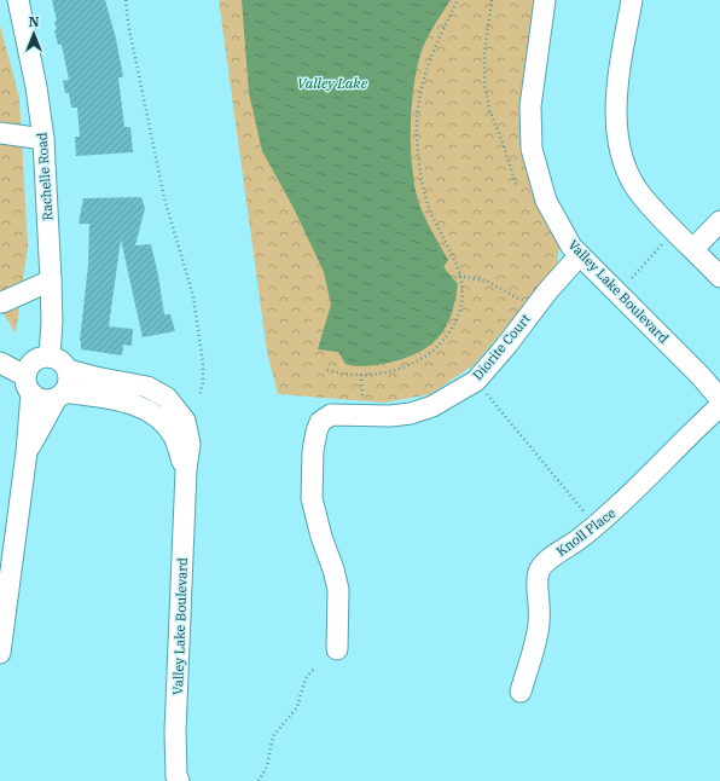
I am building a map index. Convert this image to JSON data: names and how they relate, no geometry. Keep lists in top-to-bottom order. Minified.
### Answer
{"streets":{"street":["Rachelle Road","Valley Lake Boulevard","Diorite Court","Knoll Place"]},"crossings":[["Rachelle Road","Valley Lake Boulevard"],["Valley Lake Boulevard","Diorite Court"]],"water":["Valley Lake"],"north":"top"}
